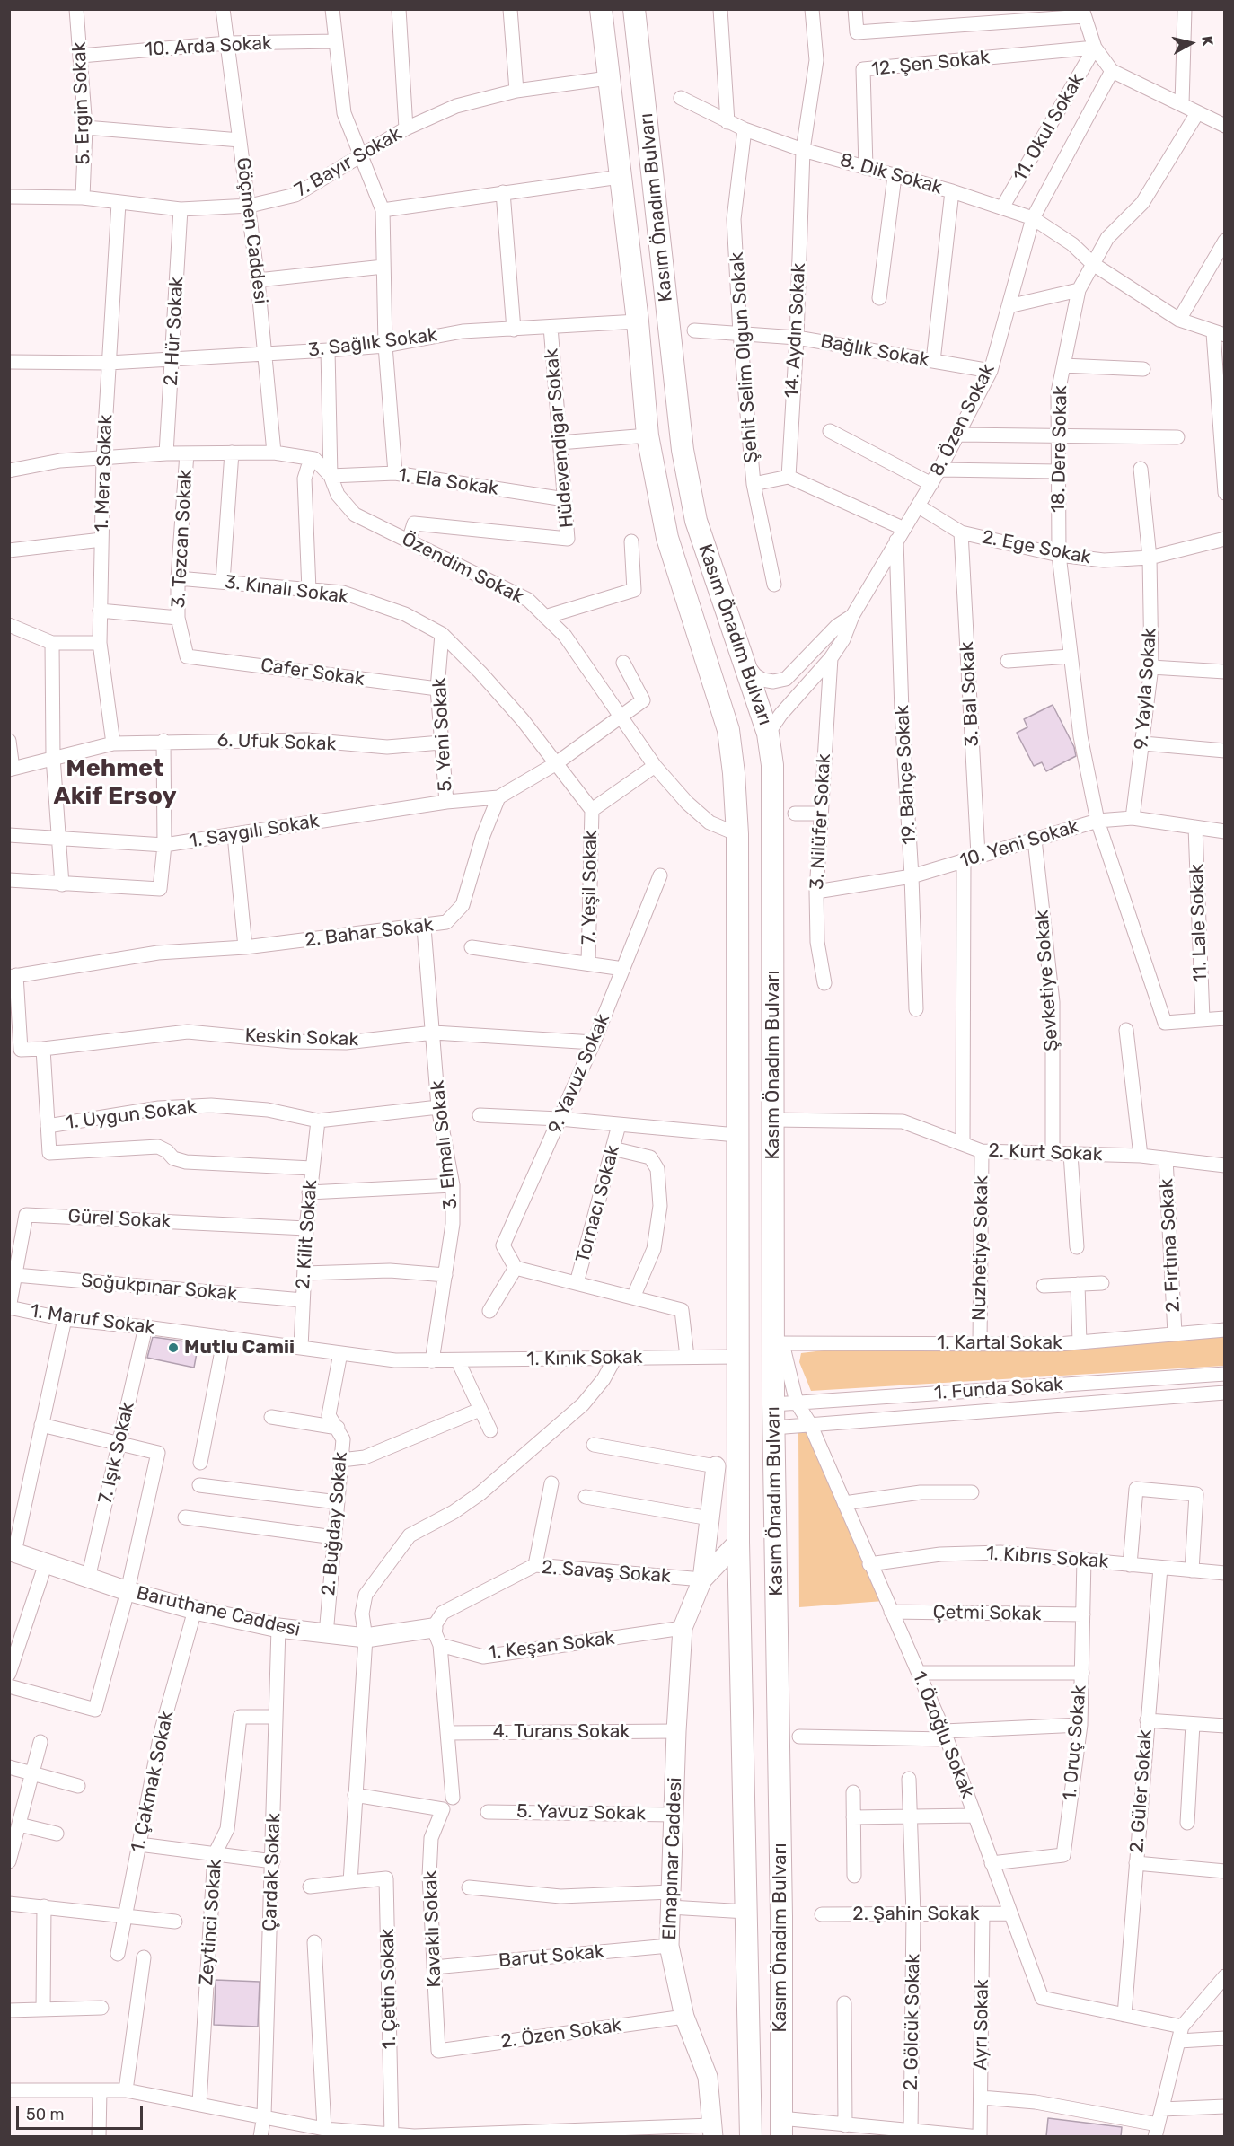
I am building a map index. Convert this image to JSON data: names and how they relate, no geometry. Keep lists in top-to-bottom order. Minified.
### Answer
{"streets":{"main road":["Kasım Önadım Bulvarı"],"street":["10. Arda Sokak","12. Şen Sokak","5. Ergin Sokak","11. Okul Sokak","7. Bayır Sokak","8. Dik Sokak","Göçmen Caddesi","14. Aydın Sokak","2. Hür Sokak","3. Sağlık Sokak","Bağlık Sokak","Şehit Selim Olgun Sokak","8. Özen Sokak","Hüdevendigar Sokak","18. Dere Sokak","1. Mera Sokak","1. Ela Sokak","3. Tezcan Sokak","2. Ege Sokak","Özendim Sokak","3. Kınalı Sokak","Cafer Sokak","9. Yayla Sokak","3. Bal Sokak","5. Yeni Sokak","6. Ufuk Sokak","19. Bahçe Sokak","3. Nilüfer Sokak","1. Saygılı Sokak","10. Yeni Sokak","7. Yeşil Sokak","11. Lale Sokak","2. Bahar Sokak","Şevketiye Sokak","Keskin Sokak","9. Yavuz Sokak","1. Uygun Sokak","3. Elmalı Sokak","2. Kurt Sokak","Tornacı Sokak","Gürel Sokak","2. Kilit Sokak","2. Fırtına Sokak","Nuzhetiye Sokak","Soğukpınar Sokak","1. Maruf Sokak","1. Kartal Sokak","1. Kınık Sokak","1. Funda Sokak","7. Işık Sokak","2. Buğday Sokak","1. Kıbrıs Sokak","2. Savaş Sokak","Baruthane Caddesi","Çetmi Sokak","1. Keşan Sokak","4. Turans Sokak","1. Özoğlu Sokak","1. Oruç Sokak","1. Çakmak Sokak","2. Güler Sokak","5. Yavuz Sokak","Elmapınar Caddesi","Çardak Sokak","2. Şahin Sokak","Zeytinci Sokak","Kavaklı Sokak","Barut Sokak","1. Çetin Sokak","2. Gölcük Sokak","Ayrı Sokak","2. Özen Sokak"]},"crossings":[["10. Arda Sokak","5. Ergin Sokak"],["10. Arda Sokak","Göçmen Caddesi"],["12. Şen Sokak","11. Okul Sokak"],["12. Şen Sokak","8. Dik Sokak"],["5. Ergin Sokak","7. Bayır Sokak"],["11. Okul Sokak","8. Dik Sokak"],["11. Okul Sokak","8. Özen Sokak"],["7. Bayır Sokak","Kasım Önadım Bulvarı"],["7. Bayır Sokak","Göçmen Caddesi"],["7. Bayır Sokak","2. Hür Sokak"],["7. Bayır Sokak","1. Mera Sokak"],["8. Dik Sokak","14. Aydın Sokak"],["8. Dik Sokak","Şehit Selim Olgun Sokak"],["8. Dik Sokak","8. Özen Sokak"],["8. Dik Sokak","18. Dere Sokak"],["Kasım Önadım Bulvarı","3. Sağlık Sokak"],["Kasım Önadım Bulvarı","8. Özen Sokak"],["Kasım Önadım Bulvarı","Özendim Sokak"],["Kasım Önadım Bulvarı","2. Kurt Sokak"],["Kasım Önadım Bulvarı","1. Kartal Sokak"],["Kasım Önadım Bulvarı","1. Kınık Sokak"],["Kasım Önadım Bulvarı","1. Funda Sokak"],["Kasım Önadım Bulvarı","1. Özoğlu Sokak"],["Kasım Önadım Bulvarı","Elmapınar Caddesi"],["Göçmen Caddesi","3. Sağlık Sokak"],["14. Aydın Sokak","Bağlık Sokak"],["2. Hür Sokak","3. Sağlık Sokak"],["3. Sağlık Sokak","Hüdevendigar Sokak"],["3. Sağlık Sokak","1. Mera Sokak"],["3. Sağlık Sokak","Özendim Sokak"],["Bağlık Sokak","Şehit Selim Olgun Sokak"],["Bağlık Sokak","8. Özen Sokak"],["8. Özen Sokak","2. Ege Sokak"],["8. Özen Sokak","19. Bahçe Sokak"],["8. Özen Sokak","3. Nilüfer Sokak"],["Hüdevendigar Sokak","1. Ela Sokak"],["Hüdevendigar Sokak","Özendim Sokak"],["18. Dere Sokak","2. Ege Sokak"],["18. Dere Sokak","10. Yeni Sokak"],["18. Dere Sokak","11. Lale Sokak"],["1. Mera Sokak","6. Ufuk Sokak"],["1. Ela Sokak","Özendim Sokak"],["3. Tezcan Sokak","3. Kınalı Sokak"],["3. Tezcan Sokak","Cafer Sokak"],["2. Ege Sokak","9. Yayla Sokak"],["2. Ege Sokak","3. Bal Sokak"],["Özendim Sokak","7. Yeşil Sokak"],["3. Kınalı Sokak","5. Yeni Sokak"],["3. Kınalı Sokak","7. Yeşil Sokak"],["Cafer Sokak","5. Yeni Sokak"],["9. Yayla Sokak","10. Yeni Sokak"],["3. Bal Sokak","10. Yeni Sokak"],["5. Yeni Sokak","6. Ufuk Sokak"],["5. Yeni Sokak","1. Saygılı Sokak"],["19. Bahçe Sokak","10. Yeni Sokak"],["3. Nilüfer Sokak","10. Yeni Sokak"],["1. Saygılı Sokak","2. Bahar Sokak"],["10. Yeni Sokak","11. Lale Sokak"],["10. Yeni Sokak","Şevketiye Sokak"],["2. Bahar Sokak","Keskin Sokak"],["2. Bahar Sokak","3. Elmalı Sokak"],["Şevketiye Sokak","2. Kurt Sokak"],["Keskin Sokak","9. Yavuz Sokak"],["Keskin Sokak","3. Elmalı Sokak"],["1. Uygun Sokak","3. Elmalı Sokak"],["1. Uygun Sokak","2. Kilit Sokak"],["3. Elmalı Sokak","1. Maruf Sokak"],["3. Elmalı Sokak","1. Kınık Sokak"],["2. Kurt Sokak","2. Fırtına Sokak"],["2. Kurt Sokak","Nuzhetiye Sokak"],["Gürel Sokak","2. Kilit Sokak"],["Gürel Sokak","Soğukpınar Sokak"],["Gürel Sokak","1. Maruf Sokak"],["2. Kilit Sokak","Soğukpınar Sokak"],["2. Kilit Sokak","1. Maruf Sokak"],["2. Fırtına Sokak","1. Kartal Sokak"],["Nuzhetiye Sokak","1. Kartal Sokak"],["1. Maruf Sokak","1. Kınık Sokak"],["1. Maruf Sokak","7. Işık Sokak"],["1. Maruf Sokak","2. Buğday Sokak"],["1. Kartal Sokak","1. Özoğlu Sokak"],["1. Funda Sokak","1. Özoğlu Sokak"],["7. Işık Sokak","Baruthane Caddesi"],["2. Buğday Sokak","Baruthane Caddesi"],["1. Kıbrıs Sokak","1. Özoğlu Sokak"],["1. Kıbrıs Sokak","1. Oruç Sokak"],["1. Kıbrıs Sokak","2. Güler Sokak"],["2. Savaş Sokak","Baruthane Caddesi"],["2. Savaş Sokak","1. Keşan Sokak"],["2. Savaş Sokak","Elmapınar Caddesi"],["Baruthane Caddesi","1. Keşan Sokak"],["Baruthane Caddesi","1. Çakmak Sokak"],["Baruthane Caddesi","Çardak Sokak"],["Çetmi Sokak","1. Özoğlu Sokak"],["Çetmi Sokak","1. Oruç Sokak"],["1. Keşan Sokak","Elmapınar Caddesi"],["4. Turans Sokak","Elmapınar Caddesi"],["1. Özoğlu Sokak","1. Oruç Sokak"],["1. Özoğlu Sokak","2. Güler Sokak"],["1. Özoğlu Sokak","2. Şahin Sokak"],["5. Yavuz Sokak","Elmapınar Caddesi"],["Elmapınar Caddesi","Barut Sokak"],["Elmapınar Caddesi","2. Özen Sokak"],["Çardak Sokak","Zeytinci Sokak"],["2. Şahin Sokak","2. Gölcük Sokak"],["2. Şahin Sokak","Ayrı Sokak"],["Kavaklı Sokak","Barut Sokak"],["Kavaklı Sokak","2. Özen Sokak"]],"districts":["Mehmet Akif Ersoy"],"places":["Mutlu Camii"],"scale_bar":"50 m","north":"right"}
